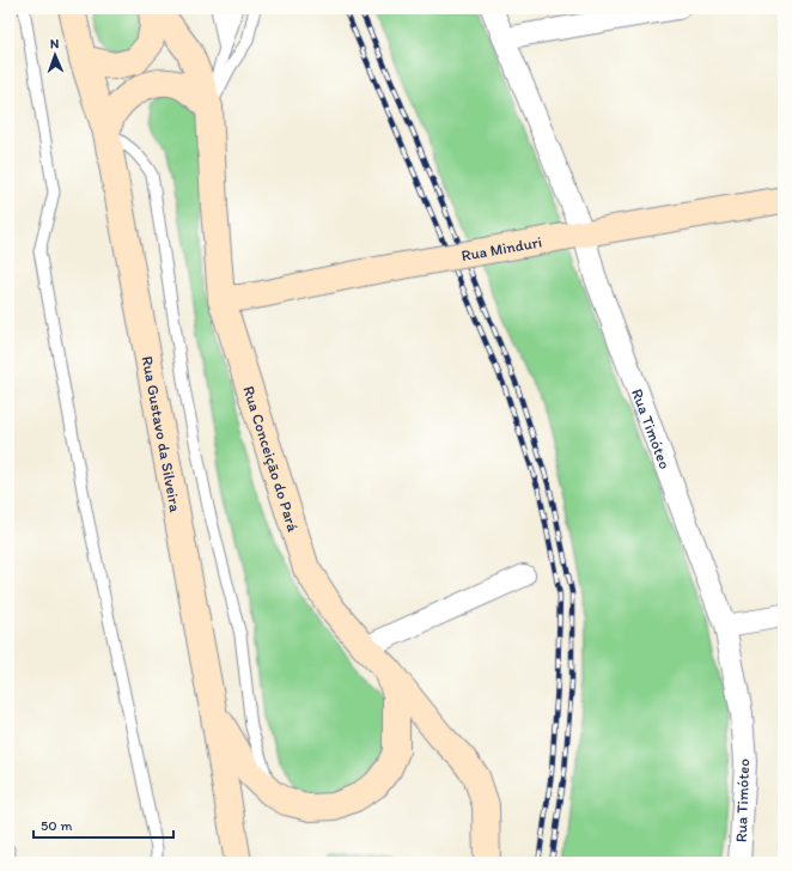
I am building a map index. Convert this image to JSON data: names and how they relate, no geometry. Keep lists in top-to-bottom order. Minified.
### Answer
{"streets":{"main road":["Rua Minduri","Rua Gustavo da Silveira","Rua Conceição do Pará"],"street":["Rua Timóteo"]},"crossings":[["Rua Minduri","Rua Timóteo"],["Rua Minduri","Rua Conceição do Pará"]],"scale_bar":"50 m","north":"top"}
